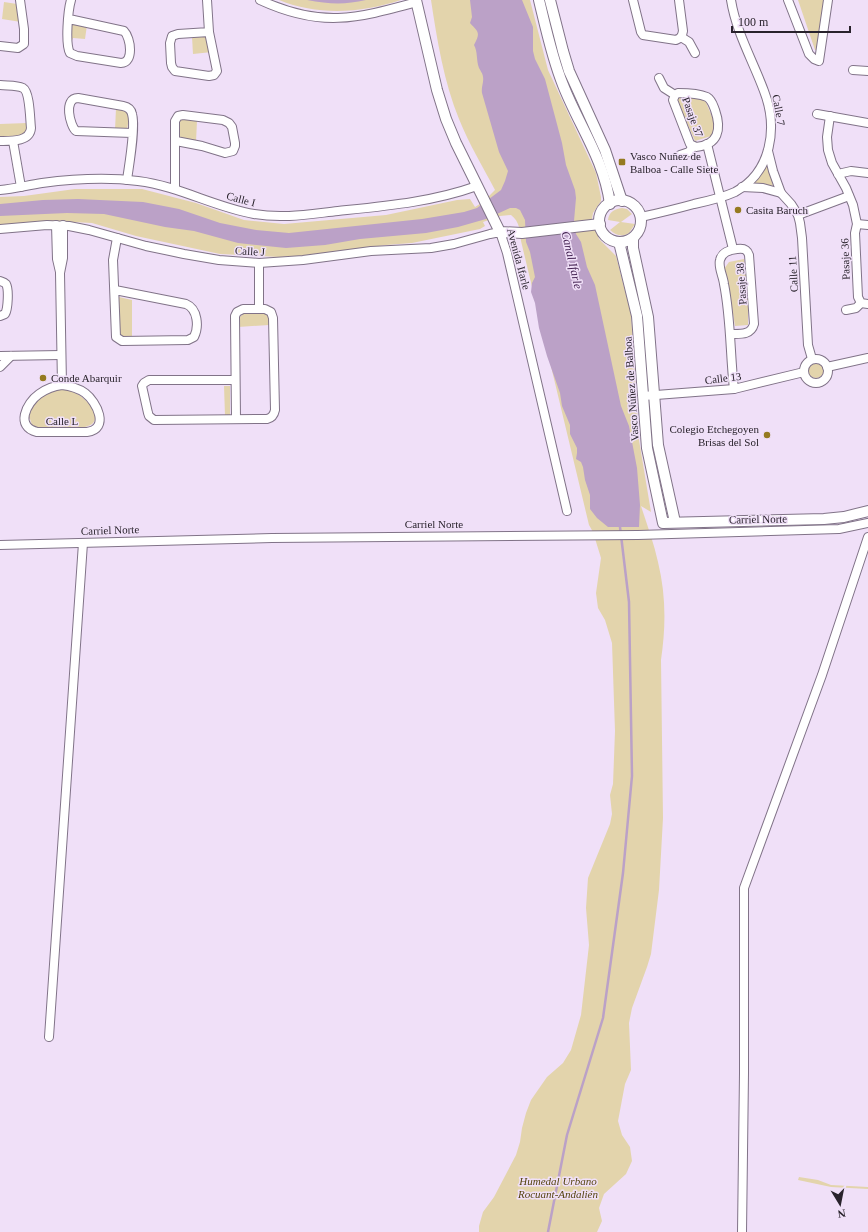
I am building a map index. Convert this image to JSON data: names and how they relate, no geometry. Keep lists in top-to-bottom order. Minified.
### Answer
{"streets":{"street":["Calle 7","Pasaje 37","Calle I","Calle J","Avenida Ifarle","Pasaje 36","Calle 11","Pasaje 38","Calle 13","Vasco Núñez de Balboa","Calle L","Carriel Norte"]},"crossings":[["Calle 7","Calle 11"],["Calle 7","Vasco Núñez de Balboa"],["Calle I","Avenida Ifarle"],["Calle J","Avenida Ifarle"],["Calle 11","Calle 13"],["Pasaje 38","Calle 13"],["Calle 13","Vasco Núñez de Balboa"],["Vasco Núñez de Balboa","Carriel Norte"]],"water":["Canal Ifarle"],"parks":["Humedal Urbano Rocuant-Andalién"],"places":{"transit":["Vasco Nuñez de Balboa - Calle Siete"],"other":["Casita Baruch","Conde Abarquir","Colegio Etchegoyen Brisas del Sol"]},"scale_bar":"100 m","north":"bottom"}
